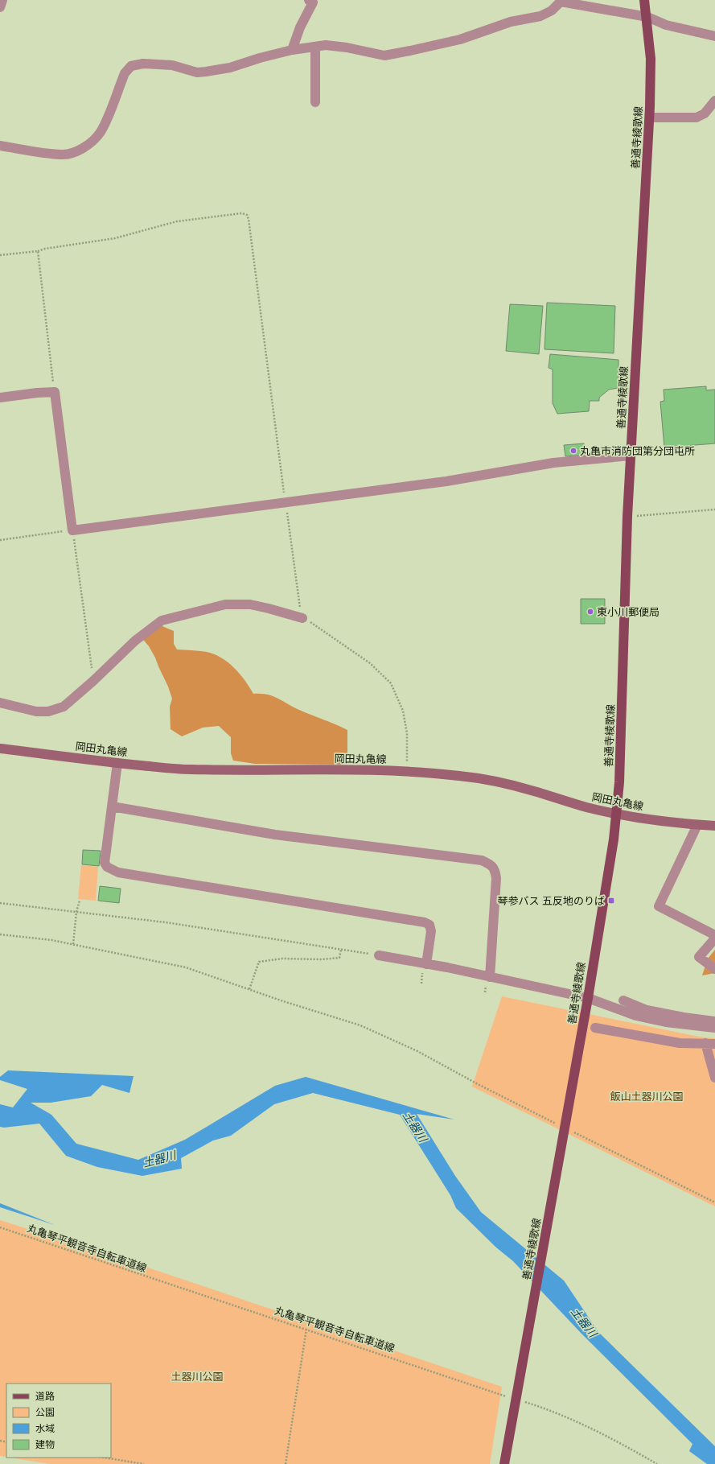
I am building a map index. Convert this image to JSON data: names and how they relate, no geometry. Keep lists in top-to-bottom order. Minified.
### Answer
{"streets":{"main road":["善通寺綾歌線","岡田丸亀線"],"path":["丸亀琴平観音寺自転車道線"]},"crossings":[["善通寺綾歌線","岡田丸亀線"]],"water":["土器川"],"parks":["飯山土器川公園","土器川公園"],"places":{"other":["丸亀市消防団第分団屯所","東小川郵便局"],"transit":["琴参バス 五反地のりば"]},"legend":["道路","公園","水域","建物"]}
